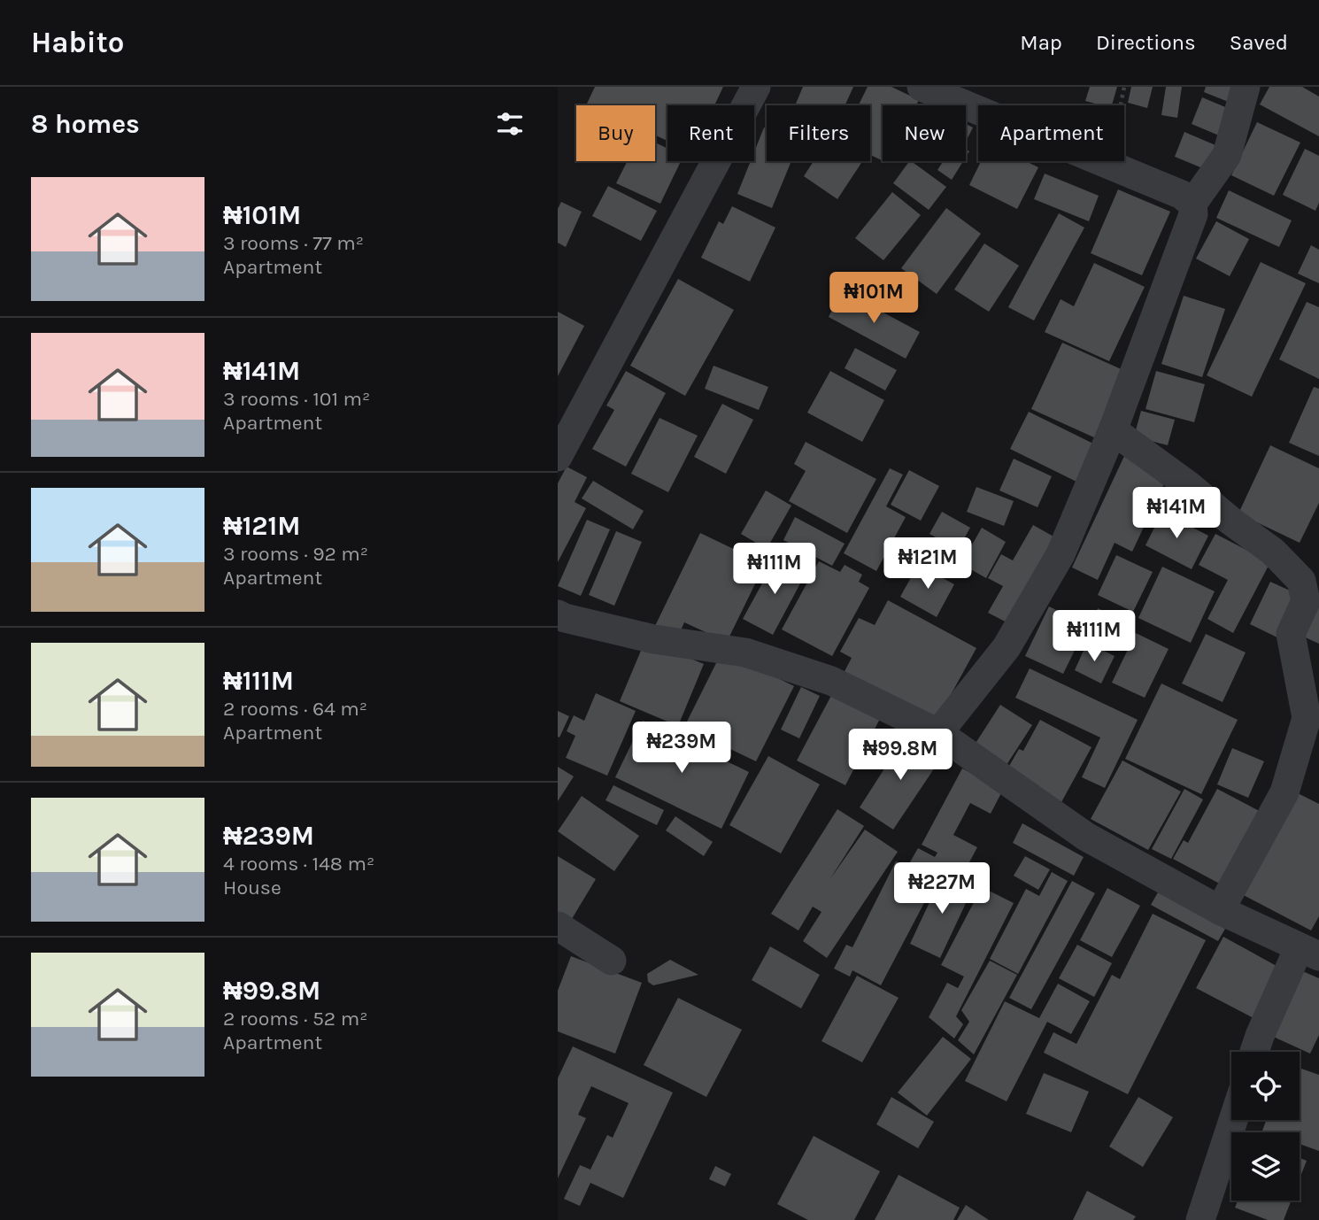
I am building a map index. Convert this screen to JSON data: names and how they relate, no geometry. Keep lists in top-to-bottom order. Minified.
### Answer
{"page":{"header":"Habito","nav":["Map","Directions","Saved"],"heading":"8 homes","chip":["Buy","Rent","Filters","New","Apartment"],"list":[{"name":"₦101M","note":"3 rooms · 77 m² · Apartment"},{"name":"₦141M","note":"3 rooms · 101 m² · Apartment"},{"name":"₦121M","note":"3 rooms · 92 m² · Apartment"},{"name":"₦111M","note":"2 rooms · 64 m² · Apartment"},{"name":"₦239M","note":"4 rooms · 148 m² · House"},{"name":"₦99.8M","note":"2 rooms · 52 m² · Apartment"}],"price":["₦101M","₦141M","₦121M","₦111M","₦111M","₦239M","₦99.8M","₦227M"]}}
